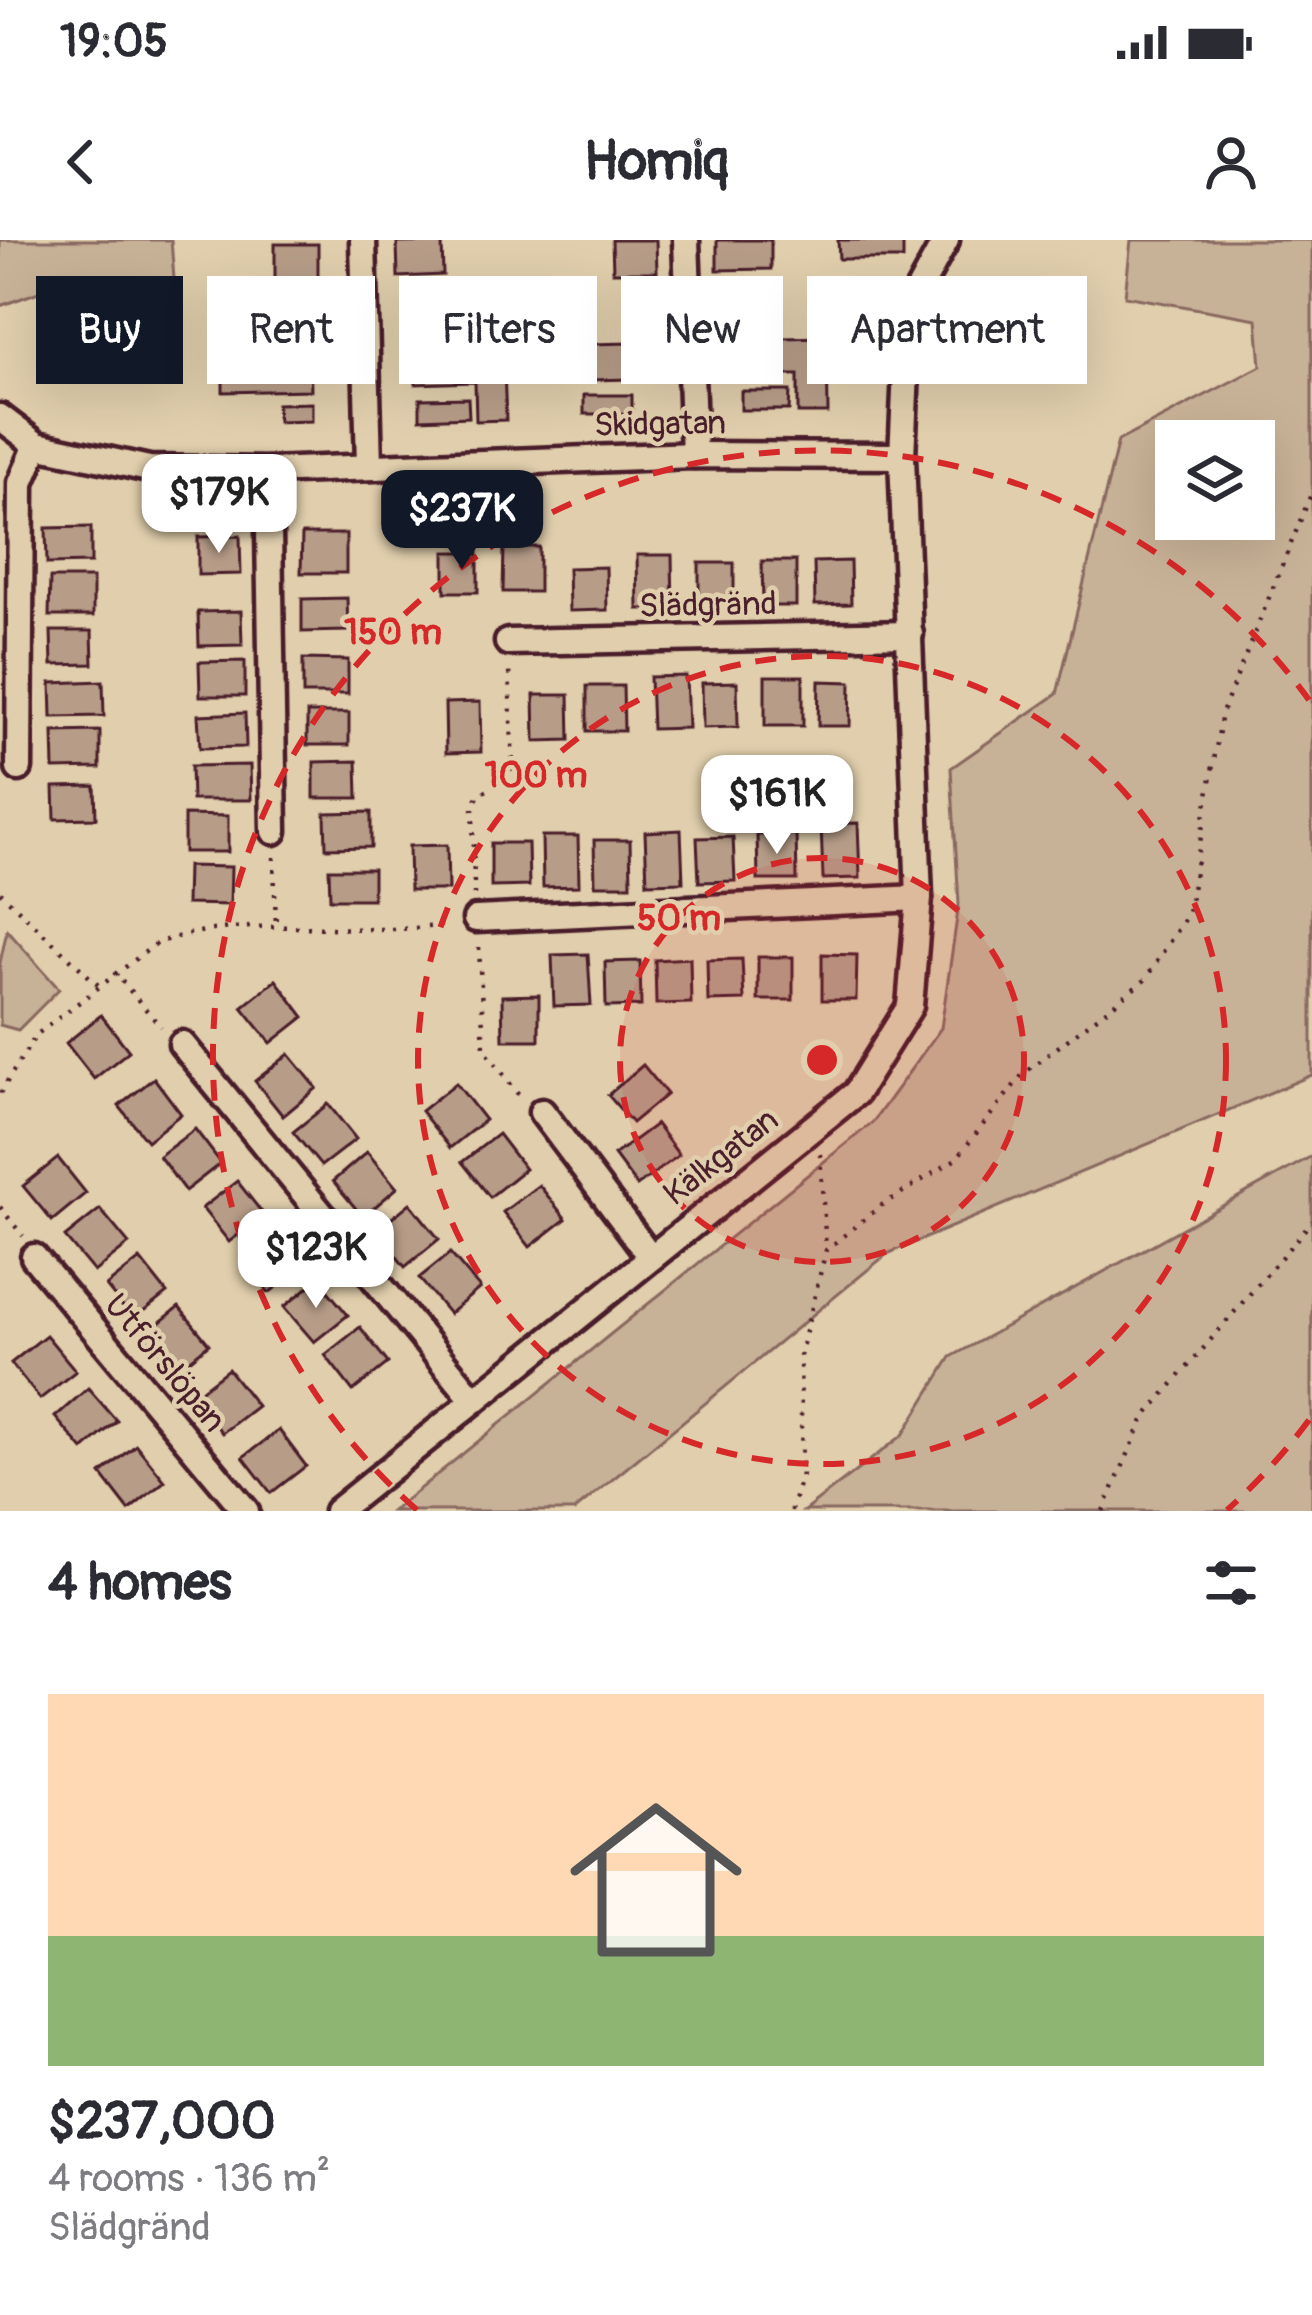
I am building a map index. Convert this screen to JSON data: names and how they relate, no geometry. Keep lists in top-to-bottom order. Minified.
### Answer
{"streets":{"street":["Skidgatan","Slädgränd","Kälkgatan","Utförslöpan"]},"crossings":[["Skidgatan","Kälkgatan"],["Slädgränd","Kälkgatan"]],"page":{"status":"19:05","header":"Homiq","chip":["Buy","Rent","Filters","New","Apartment"],"price":["$179K","$237K","$161K","$123K"],"heading":"4 homes","list":[{"name":"$237,000","note":"4 rooms · 136 m² · Slädgränd"}]},"rings":["150 m","100 m","50 m"]}
